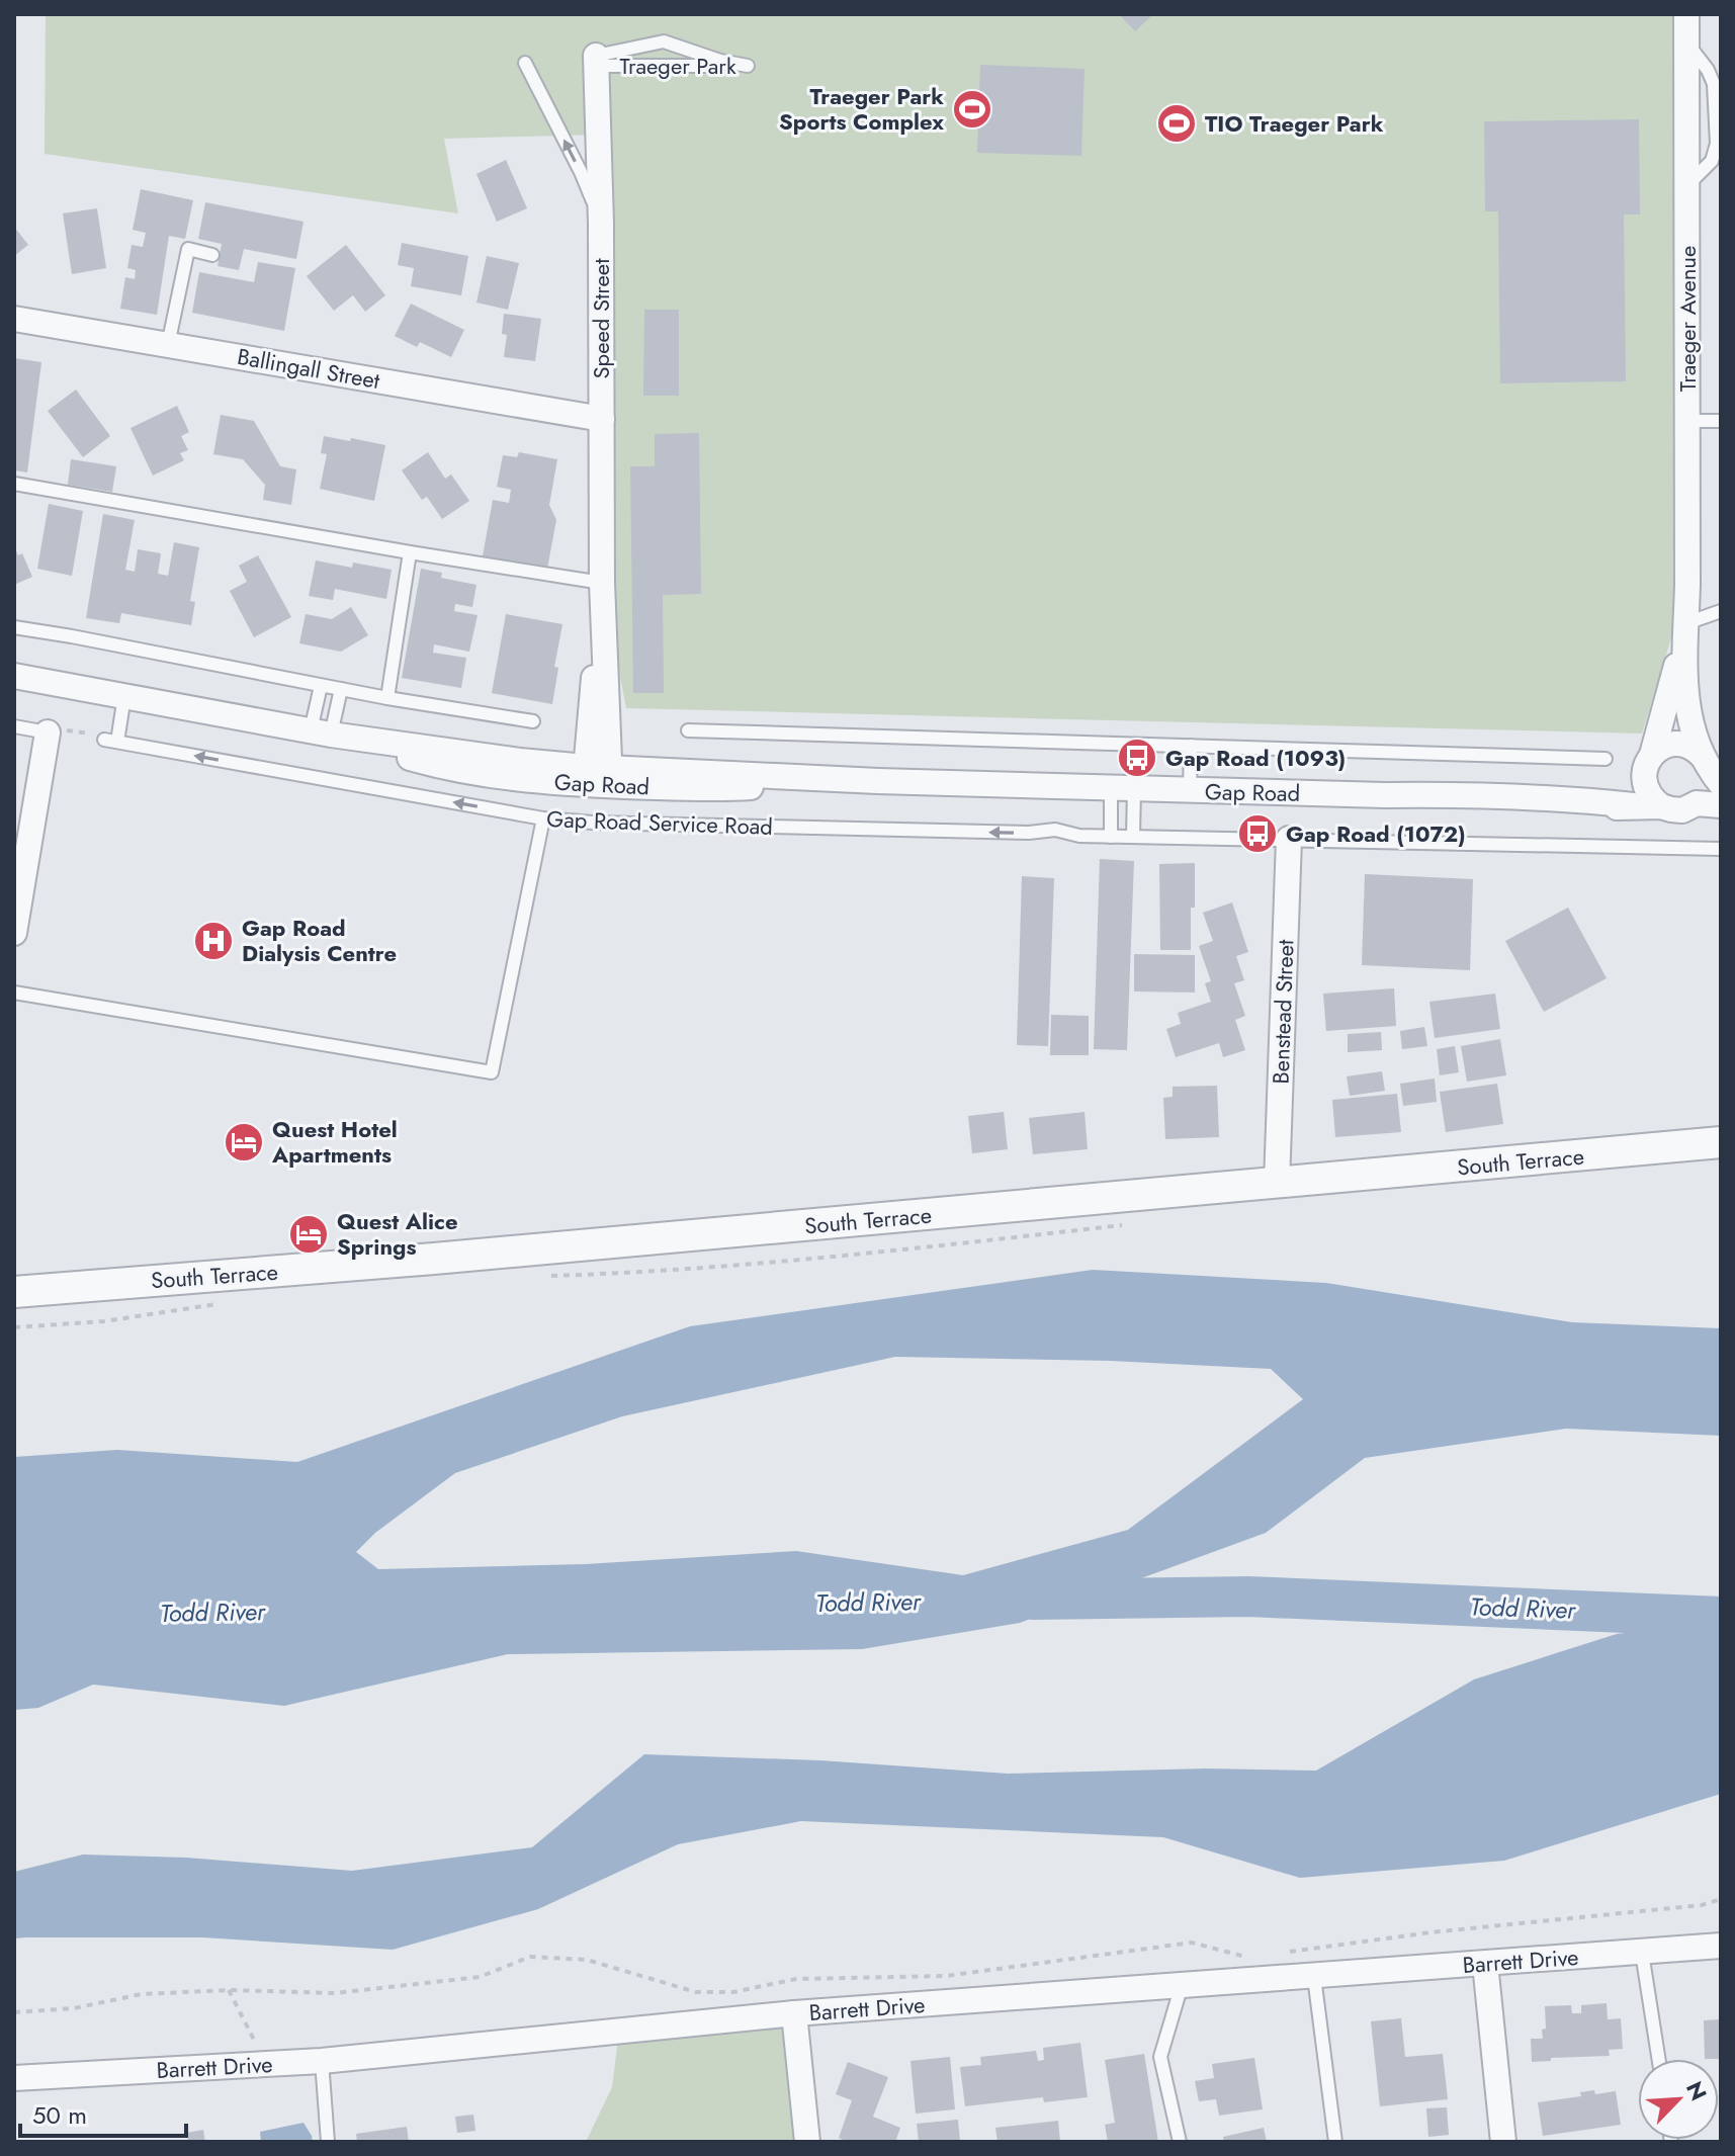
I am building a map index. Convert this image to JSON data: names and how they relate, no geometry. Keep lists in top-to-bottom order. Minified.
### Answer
{"streets":{"street":["Speed Street","Traeger Avenue","Ballingall Street","Gap Road","Benstead Street","South Terrace","Barrett Drive"],"lane":["Traeger Park","Gap Road Service Road"]},"crossings":[["Traeger Park","Speed Street"],["Speed Street","Ballingall Street"],["Speed Street","Gap Road"],["Traeger Avenue","Gap Road"],["Gap Road Service Road","Benstead Street"],["Benstead Street","South Terrace"]],"water":["Todd River"],"places":{"sports":["Traeger Park Sports Complex","TIO Traeger Park"],"bus stop":["Gap Road (1093)","Gap Road (1072)"],"hospital":["Gap Road Dialysis Centre"],"hotel":["Quest Hotel Apartments","Quest Alice Springs"]},"scale_bar":"50 m","north":"top right"}
